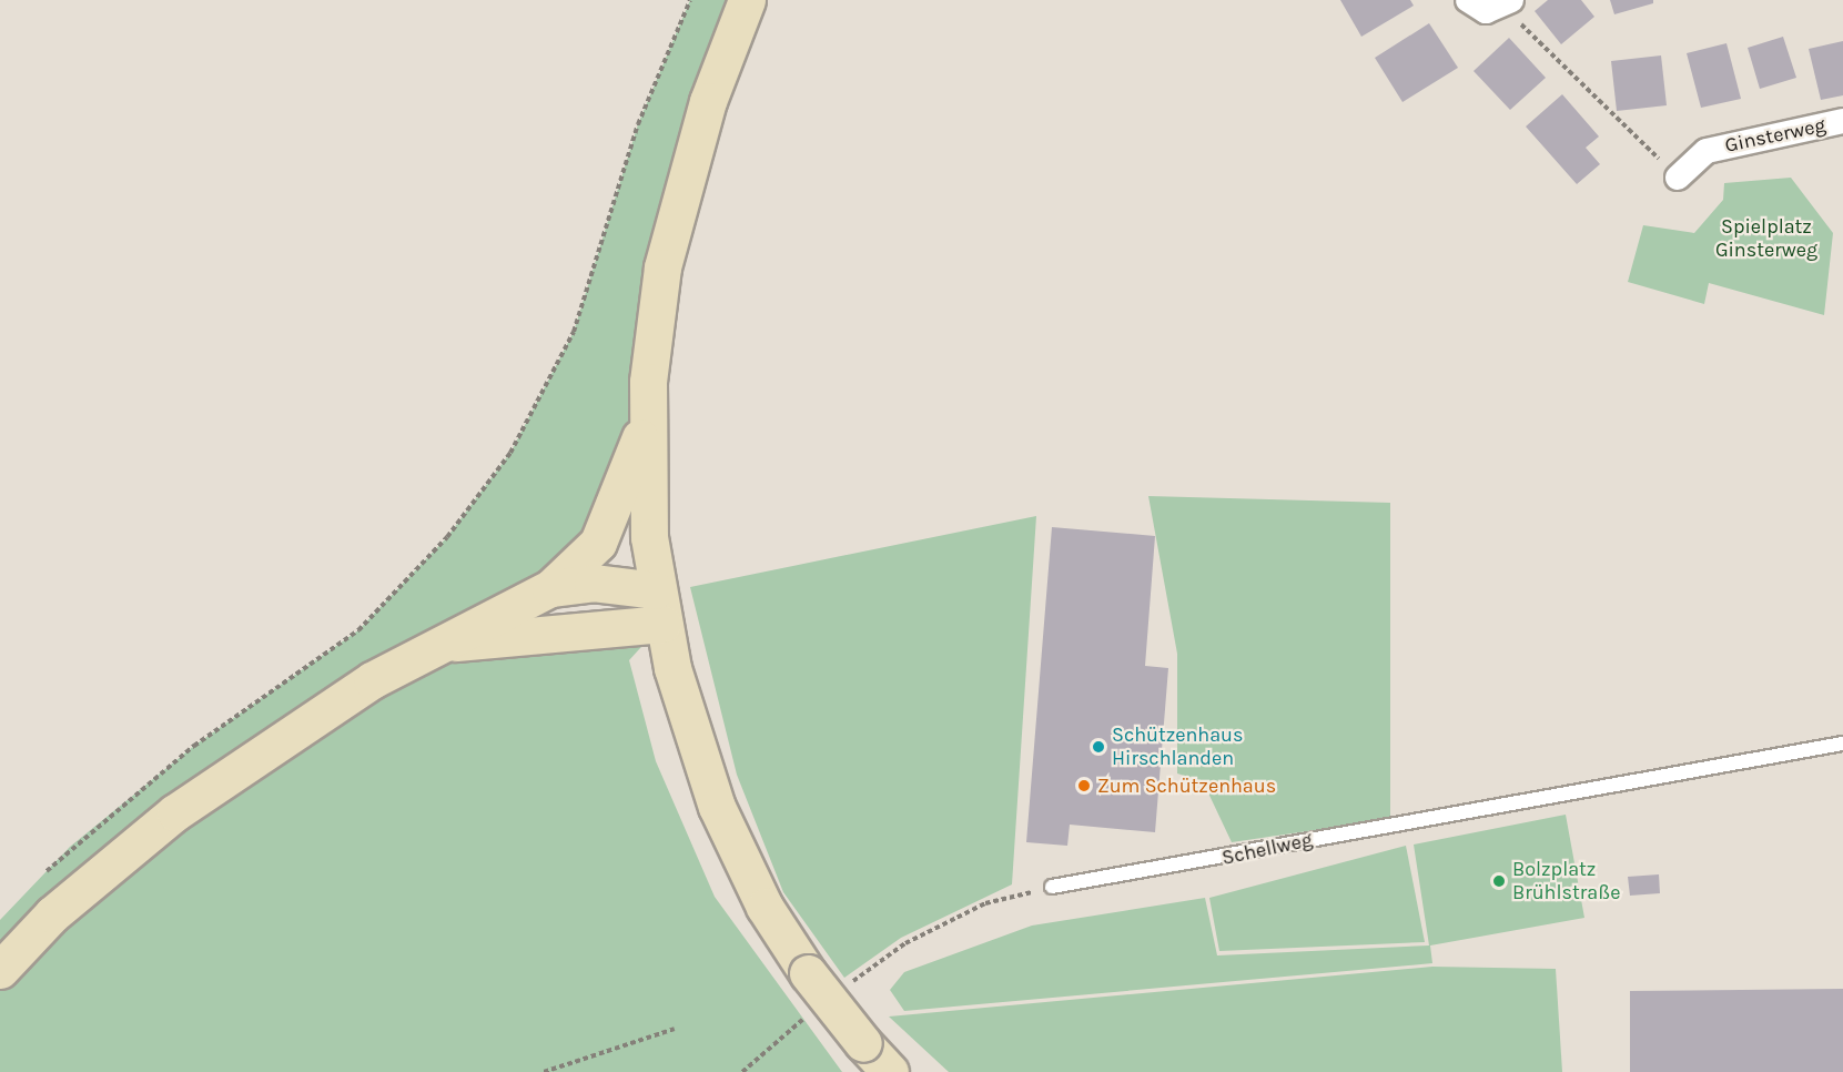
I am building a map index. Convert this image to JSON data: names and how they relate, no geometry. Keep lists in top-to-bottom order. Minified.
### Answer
{"streets":{"street":["Ginsterweg"],"lane":["Schellweg"]},"parks":["Spielplatz Ginsterweg"],"places":["Schützenhaus Hirschlanden","Zum Schützenhaus","Bolzplatz Brühlstraße"]}
